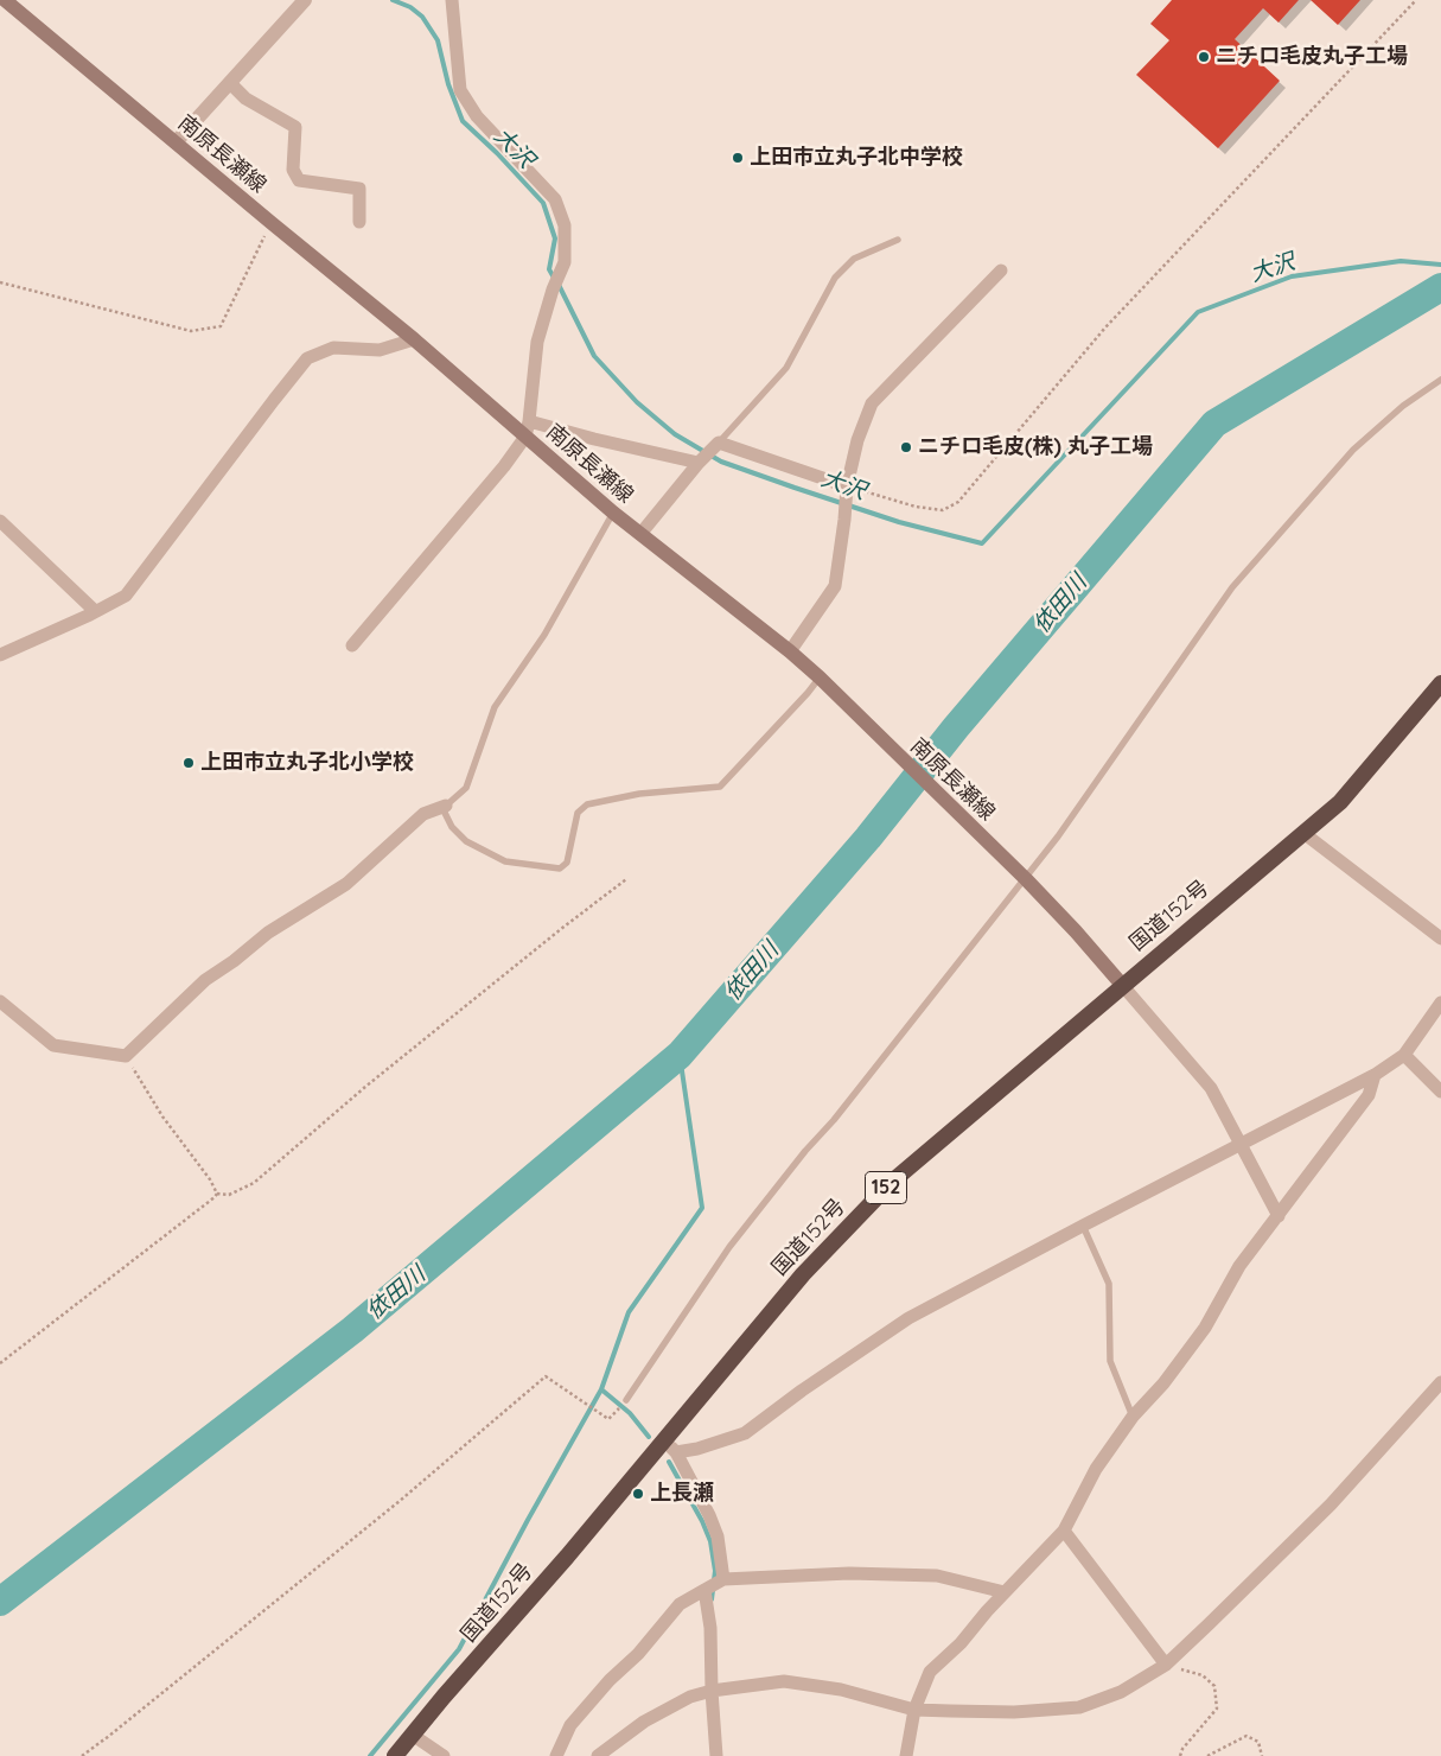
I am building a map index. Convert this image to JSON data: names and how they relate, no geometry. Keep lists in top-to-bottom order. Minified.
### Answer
{"streets":{"highway":["国道152号","152"],"main road":["南原長瀬線"]},"crossings":[["南原長瀬線","国道152号"]],"water":["大沢","依田川"],"places":["ニチロ毛皮丸子工場","上田市立丸子北中学校","ニチロ毛皮(株) 丸子工場","上田市立丸子北小学校","上長瀬"]}
